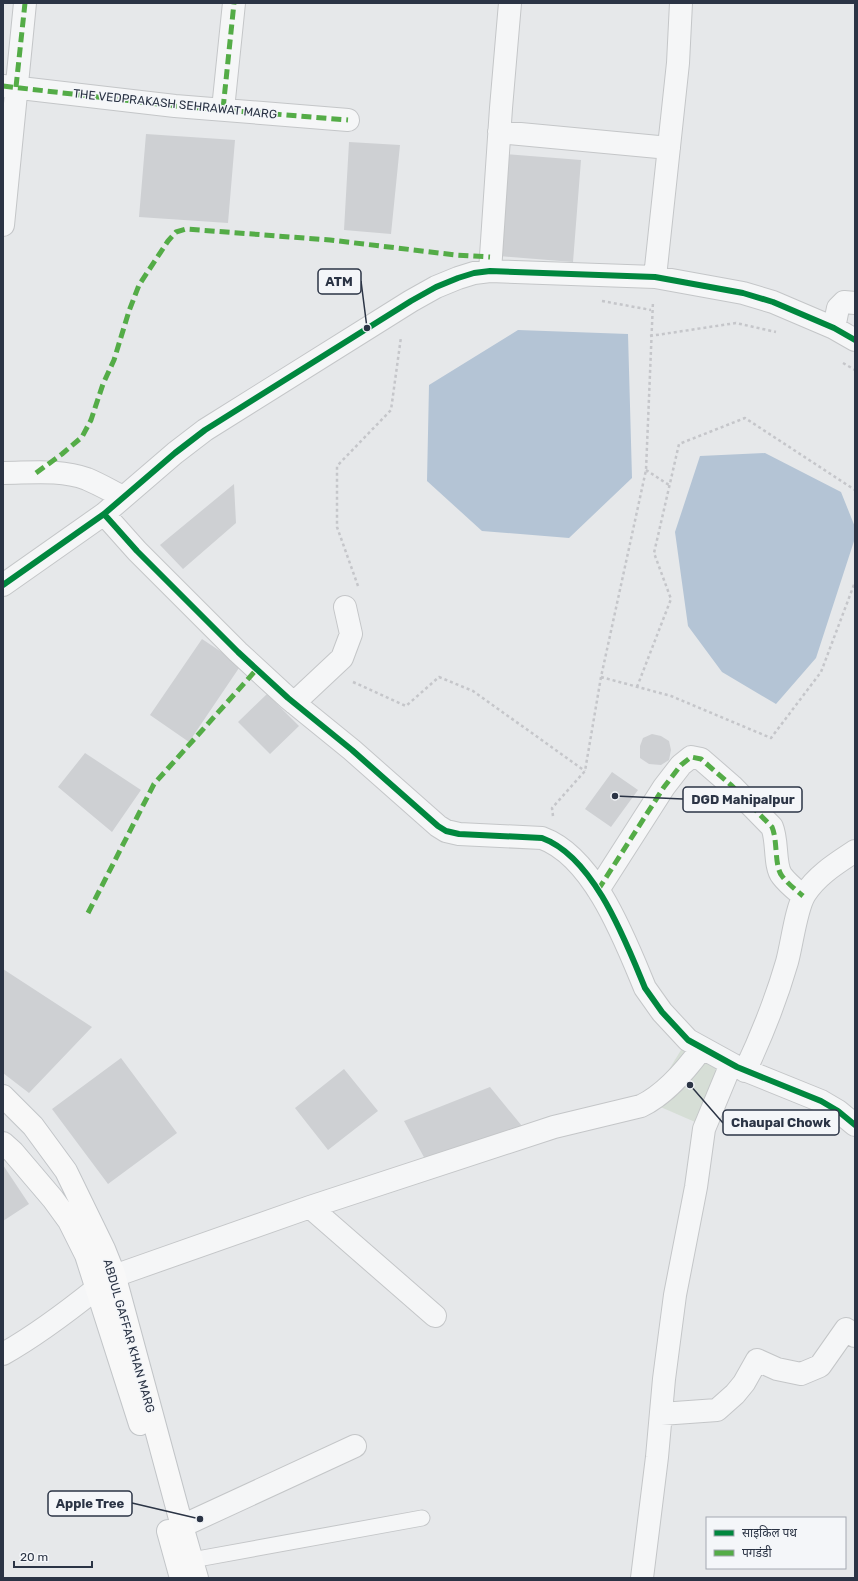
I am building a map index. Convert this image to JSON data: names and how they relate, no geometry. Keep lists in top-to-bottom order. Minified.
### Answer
{"streets":{"main road":["ABDUL GAFFAR KHAN MARG"],"street":["THE VEDPRAKASH SEHRAWAT MARG"]},"places":["ATM","DGD Mahipalpur","Chaupal Chowk","Apple Tree"],"legend":["साइकिल पथ","पगडंडी"],"scale_bar":"20 m"}
